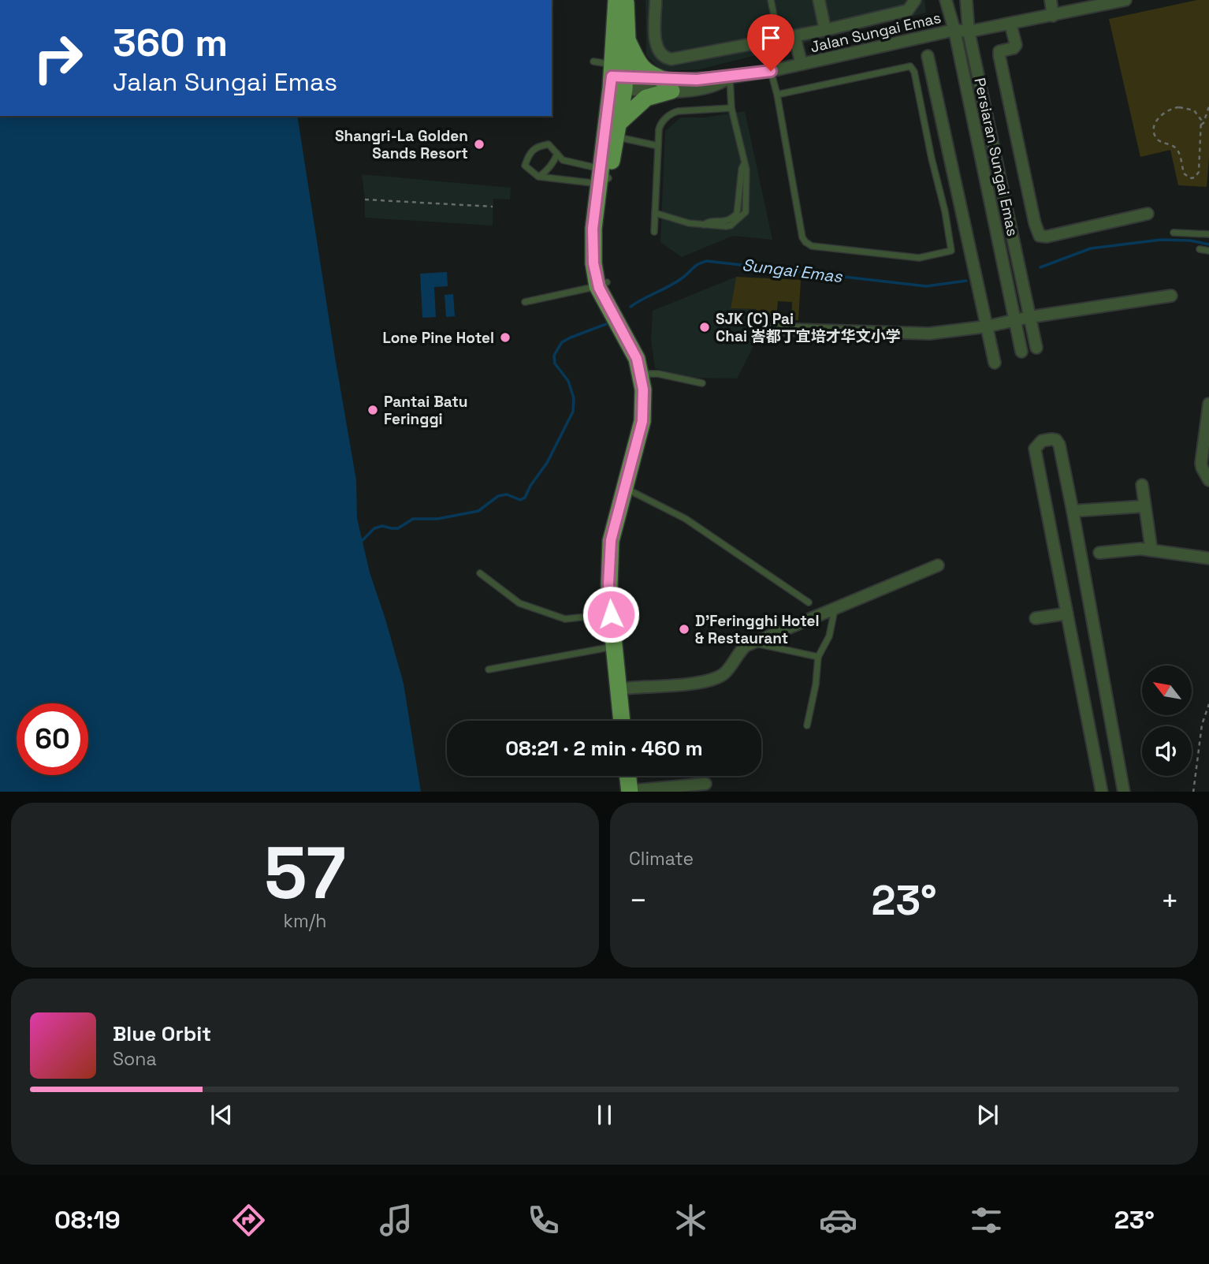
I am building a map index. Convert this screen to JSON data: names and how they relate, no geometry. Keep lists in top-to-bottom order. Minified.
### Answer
{"streets":{"street":["Jalan Sungai Emas","Persiaran Sungai Emas"]},"crossings":[["Jalan Sungai Emas","Persiaran Sungai Emas"]],"water":["Sungai Emas"],"places":["Shangri-La Golden Sands Resort","SJK (C) Pai Chai 峇都丁宜培才华文小学","Lone Pine Hotel","Pantai Batu Feringgi","D'Feringghi Hotel & Restaurant"],"north":"top left","page":{"turn":["360 m","Jalan Sungai Emas"],"limit":"60","trip":"08:21 · 2 min · 460 m","tile":[["57","km/h"],"Climate"],"heat":["−","23°","+"],"song":["Blue Orbit","Sona"],"tabs":["08:19","23°"]}}
